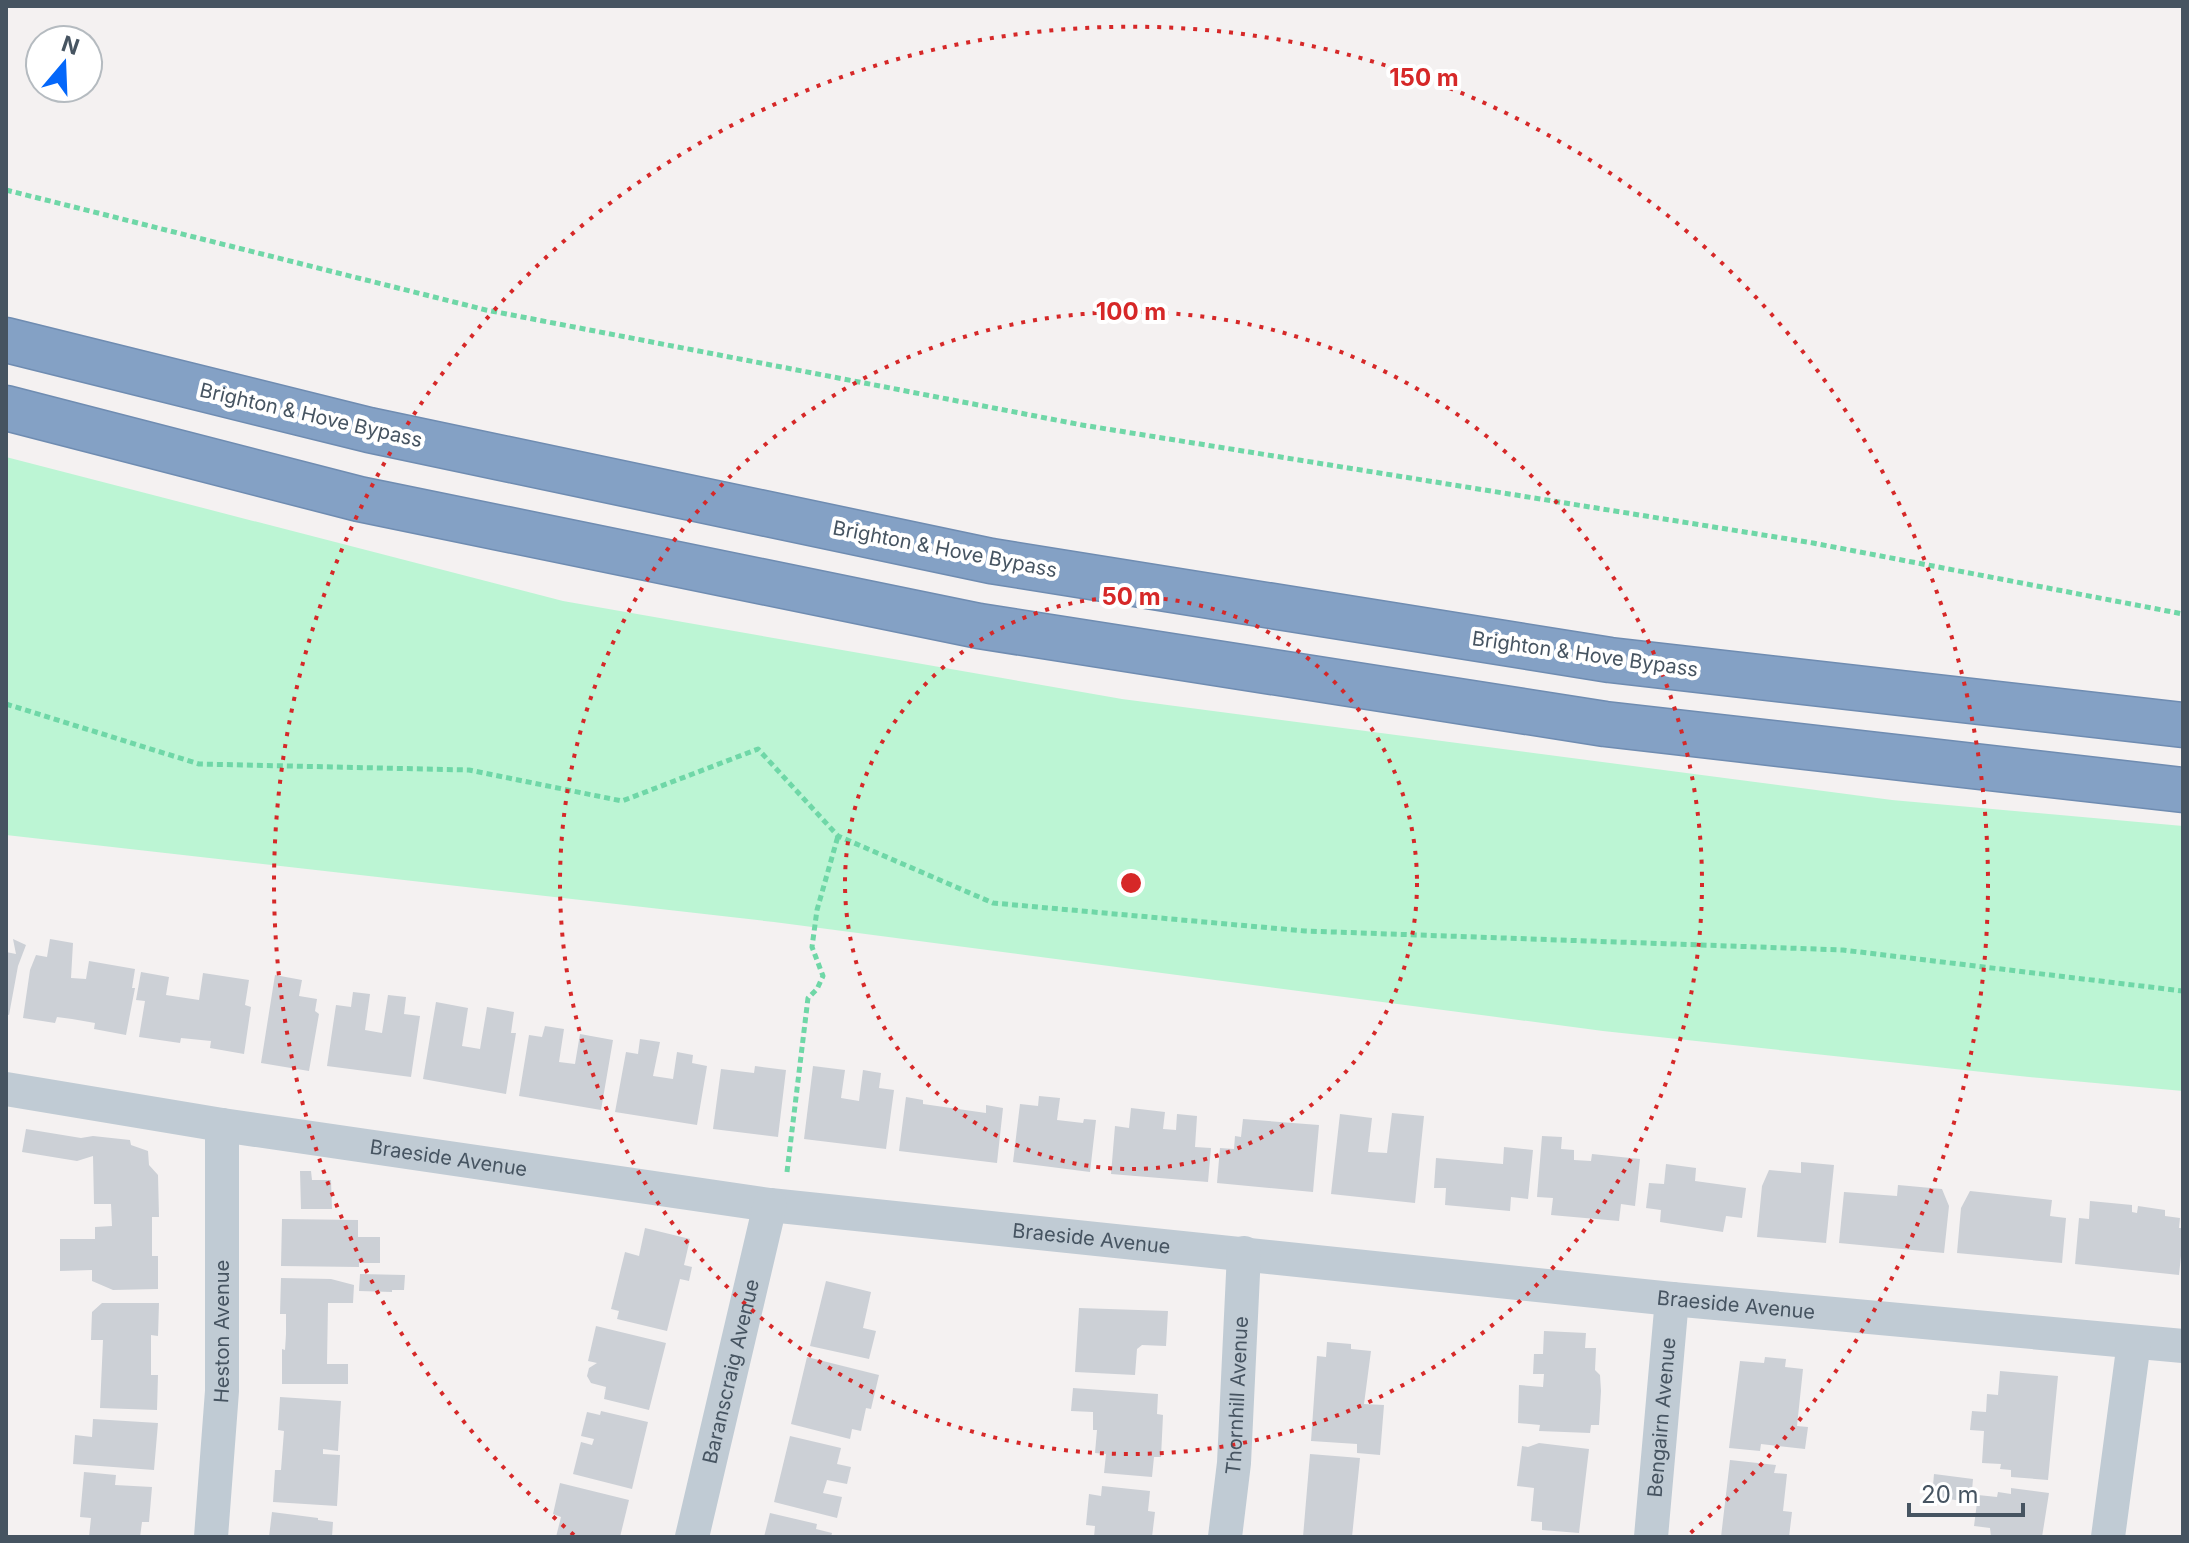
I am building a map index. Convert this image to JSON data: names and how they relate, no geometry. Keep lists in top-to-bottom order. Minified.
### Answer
{"streets":{"highway":["Brighton & Hove Bypass"],"street":["Braeside Avenue","Heston Avenue","Baranscraig Avenue","Thornhill Avenue","Bengairn Avenue"]},"crossings":[["Braeside Avenue","Heston Avenue"],["Braeside Avenue","Baranscraig Avenue"],["Braeside Avenue","Thornhill Avenue"],["Braeside Avenue","Bengairn Avenue"]],"scale_bar":"20 m","north":"top","rings":["150 m","100 m","50 m"]}
